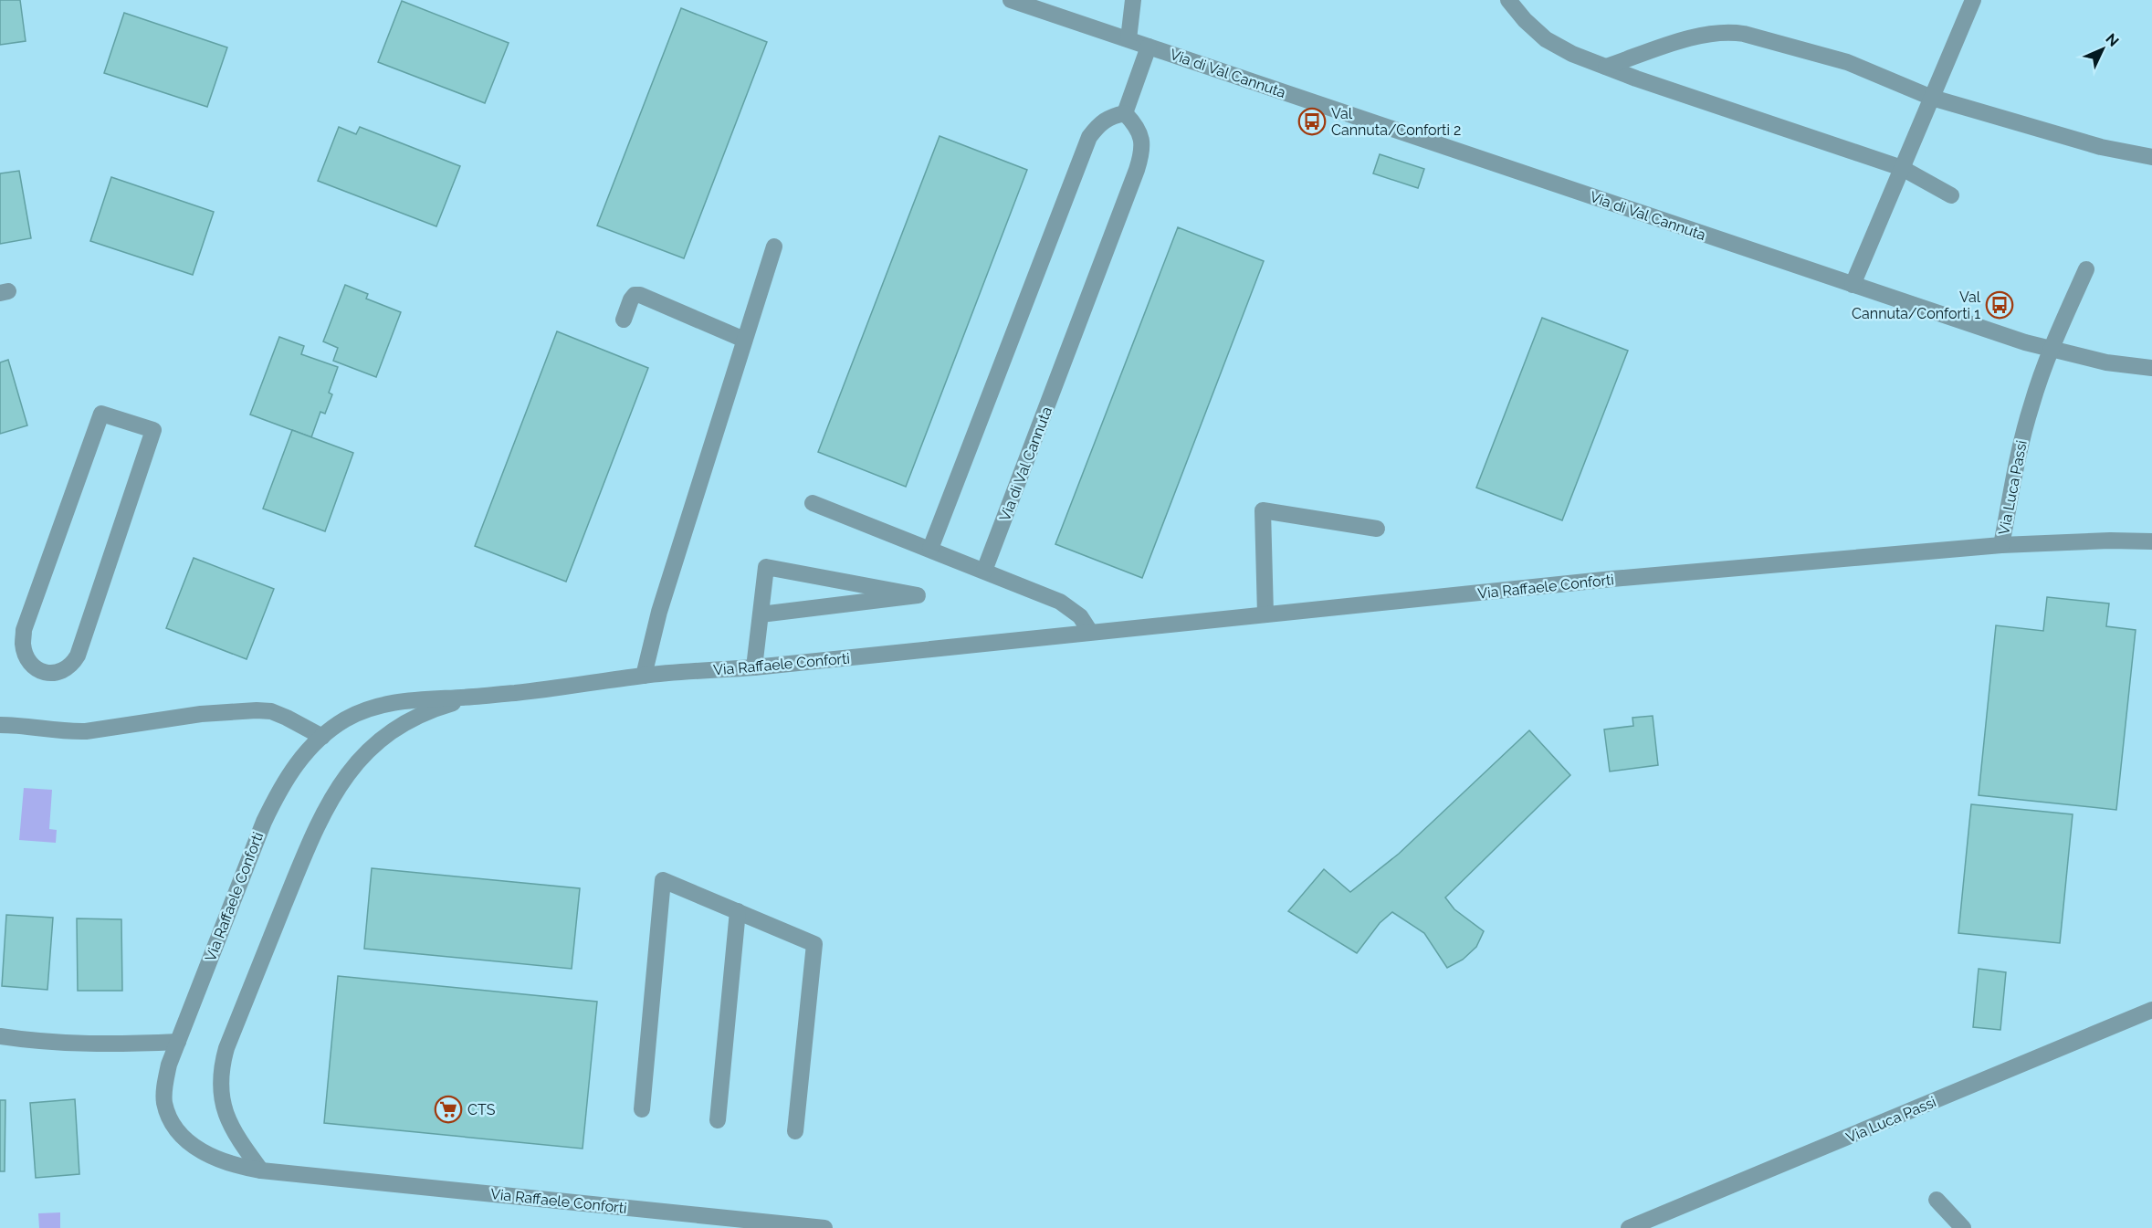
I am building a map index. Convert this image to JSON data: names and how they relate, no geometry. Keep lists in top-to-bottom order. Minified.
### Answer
{"streets":{"street":["Via di Val Cannuta","Via Luca Passi","Via Raffaele Conforti"]},"crossings":[["Via di Val Cannuta","Via Luca Passi"],["Via Luca Passi","Via Raffaele Conforti"]],"places":{"bus stop":["Val Cannuta/Conforti 2","Val Cannuta/Conforti 1"],"supermarket":["CTS"]},"north":"top right"}
